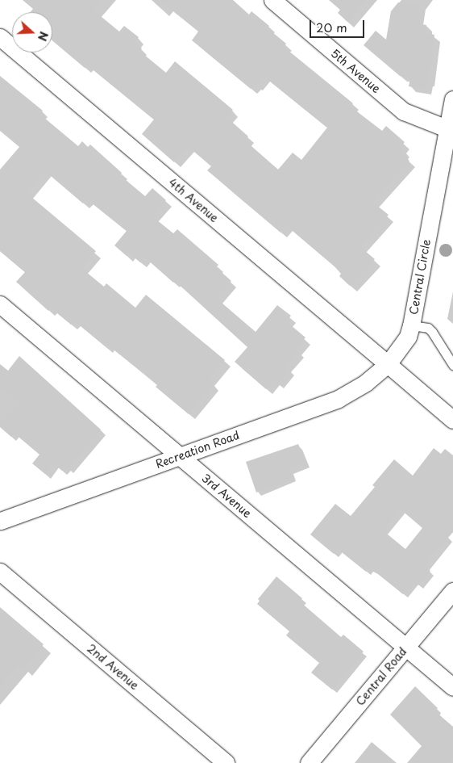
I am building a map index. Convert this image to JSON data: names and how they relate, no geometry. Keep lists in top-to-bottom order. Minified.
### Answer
{"streets":{"street":["5th Avenue","4th Avenue","Central Circle","Recreation Road","3rd Avenue","2nd Avenue","Central Road"]},"crossings":[["5th Avenue","Central Circle"],["4th Avenue","Central Circle"],["4th Avenue","Recreation Road"],["Central Circle","Recreation Road"],["Recreation Road","3rd Avenue"],["3rd Avenue","Central Road"]],"scale_bar":"20 m","north":"right"}
